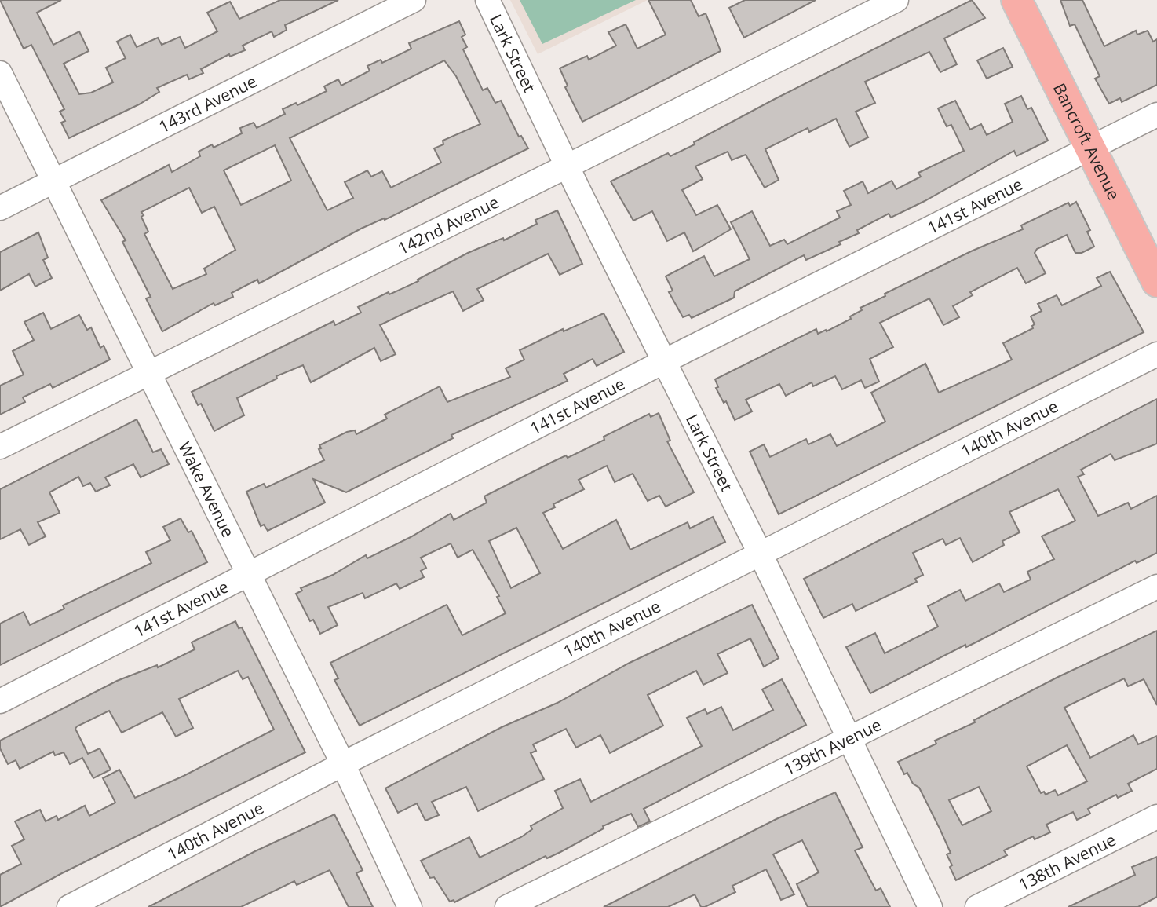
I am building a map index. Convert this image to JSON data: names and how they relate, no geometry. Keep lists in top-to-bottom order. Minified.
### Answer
{"streets":{"main road":["Bancroft Avenue"],"street":["Lark Street","143rd Avenue","141st Avenue","142nd Avenue","140th Avenue","Wake Avenue","139th Avenue","138th Avenue"]},"crossings":[["Lark Street","141st Avenue"],["Lark Street","142nd Avenue"],["Lark Street","140th Avenue"],["Lark Street","139th Avenue"],["143rd Avenue","Wake Avenue"],["Bancroft Avenue","141st Avenue"],["141st Avenue","Wake Avenue"],["142nd Avenue","Wake Avenue"],["140th Avenue","Wake Avenue"]]}
